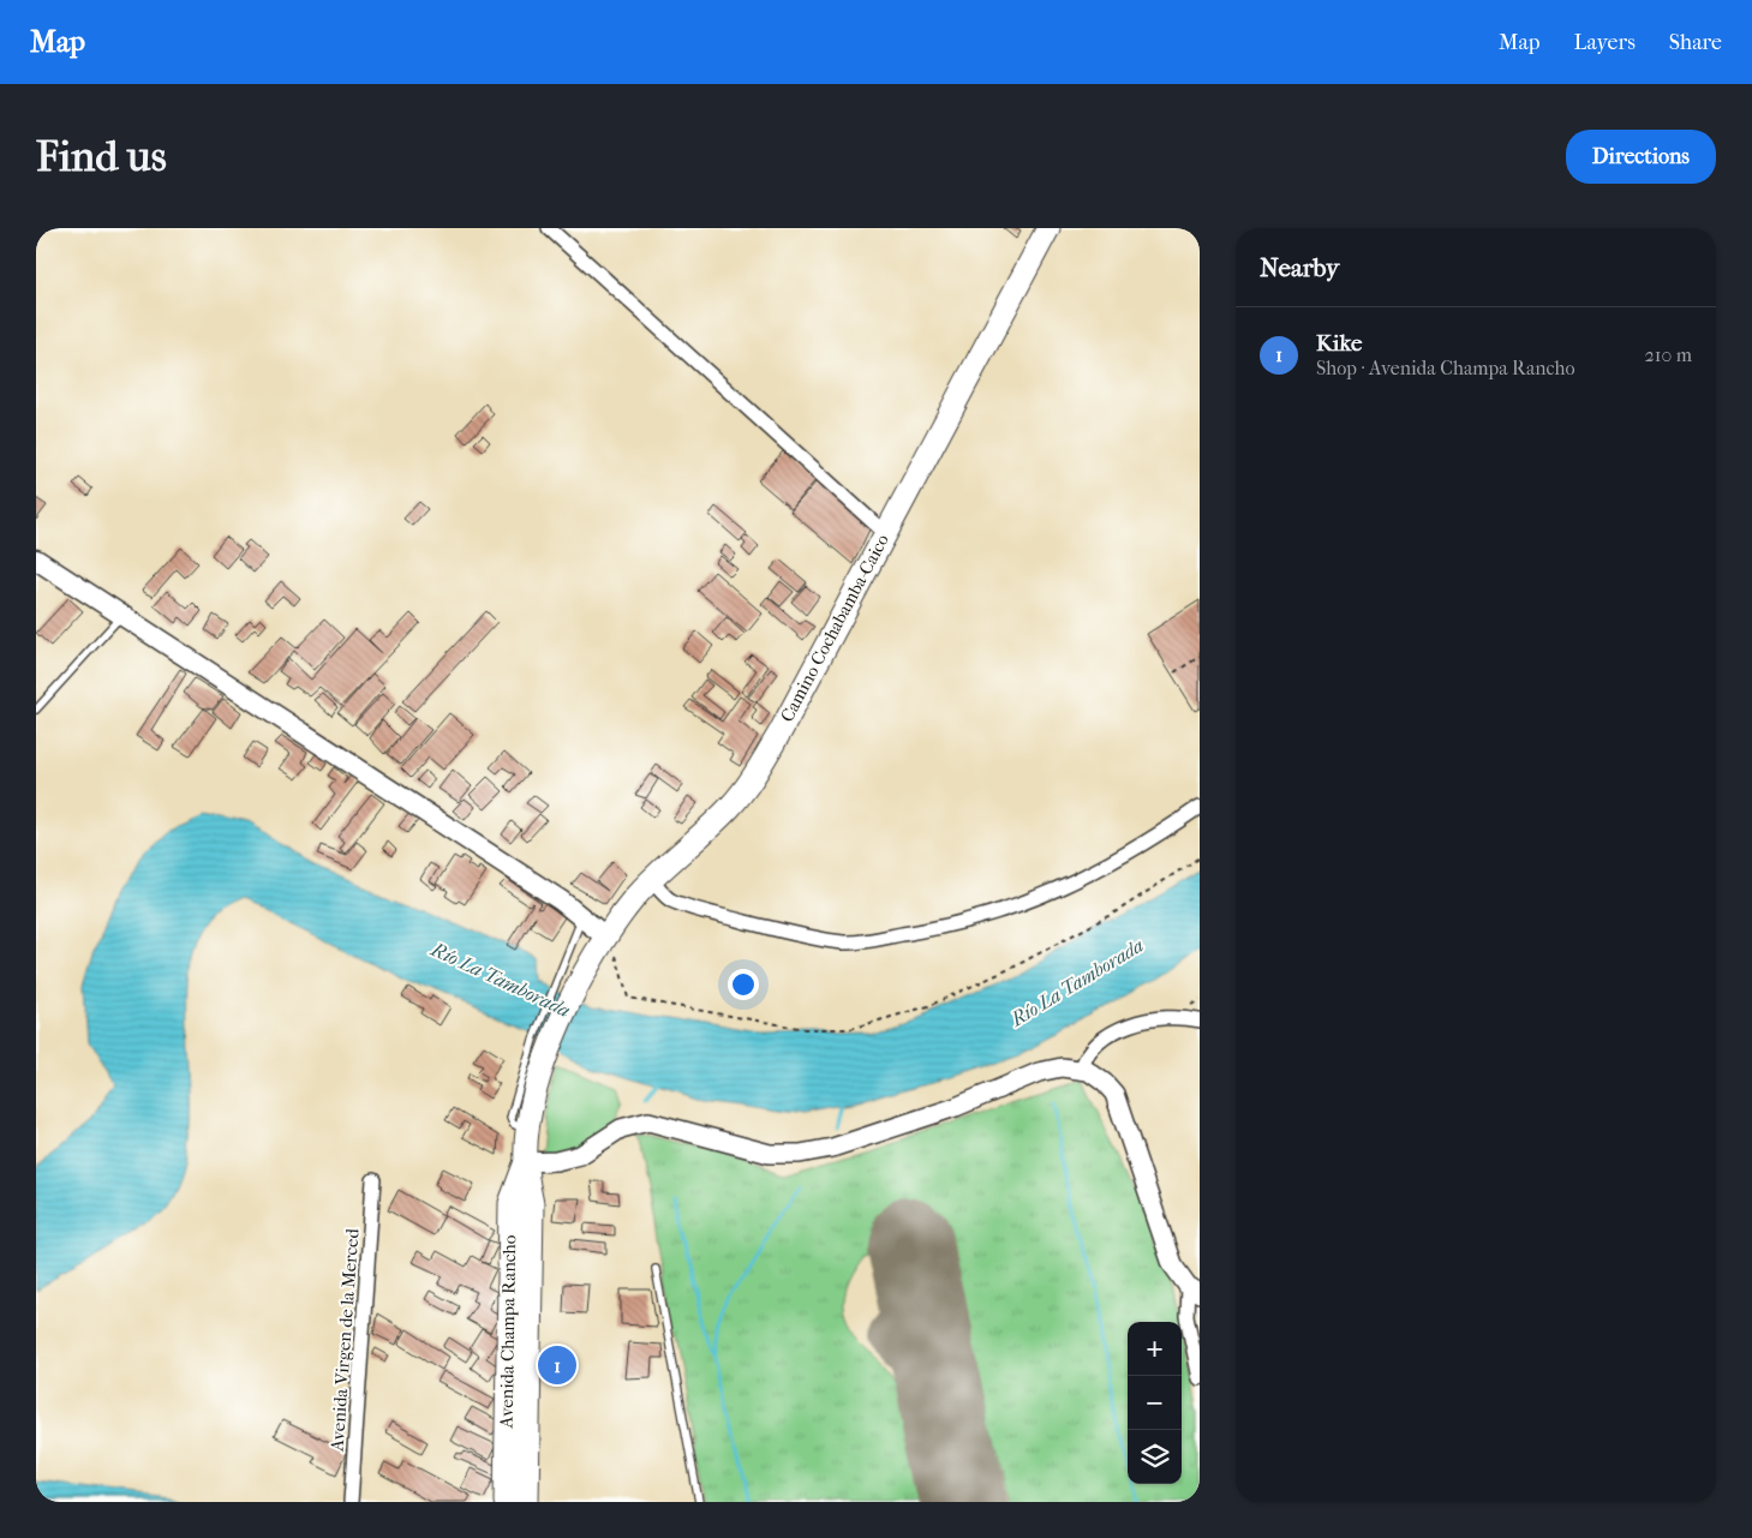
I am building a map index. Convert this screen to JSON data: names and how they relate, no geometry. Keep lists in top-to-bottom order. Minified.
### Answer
{"streets":{"main road":["Camino Cochabamba-Caico","Avenida Champa Rancho"],"street":["Avenida Virgen de la Merced"]},"crossings":[["Camino Cochabamba-Caico","Avenida Champa Rancho"]],"water":["Río La Tamborada"],"page":{"header":"Map","nav":["Map","Layers","Share"],"buttons":"Directions","title":"Find us","heading":"Nearby","list":[{"mark":"1","name":"Kike","note":"Shop · Avenida Champa Rancho","value":"210 m"}],"map_buttons":["+","−"],"pins":"1"}}
